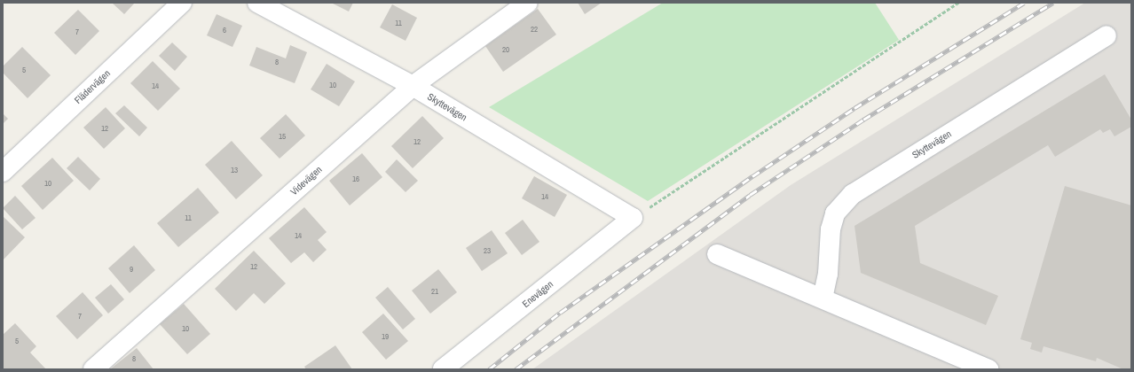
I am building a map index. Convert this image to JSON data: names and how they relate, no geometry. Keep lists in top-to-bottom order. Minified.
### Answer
{"streets":{"street":["Flädervägen","Skyttevägen","Videvägen","Enevägen"]},"crossings":[["Skyttevägen","Videvägen"],["Skyttevägen","Enevägen"]],"house_numbers":["11","22","6","7","20","8","5","10","14","12","15","12","13","16","10","14","11","14","23","12","9","21","7","10","19","5","8"]}
